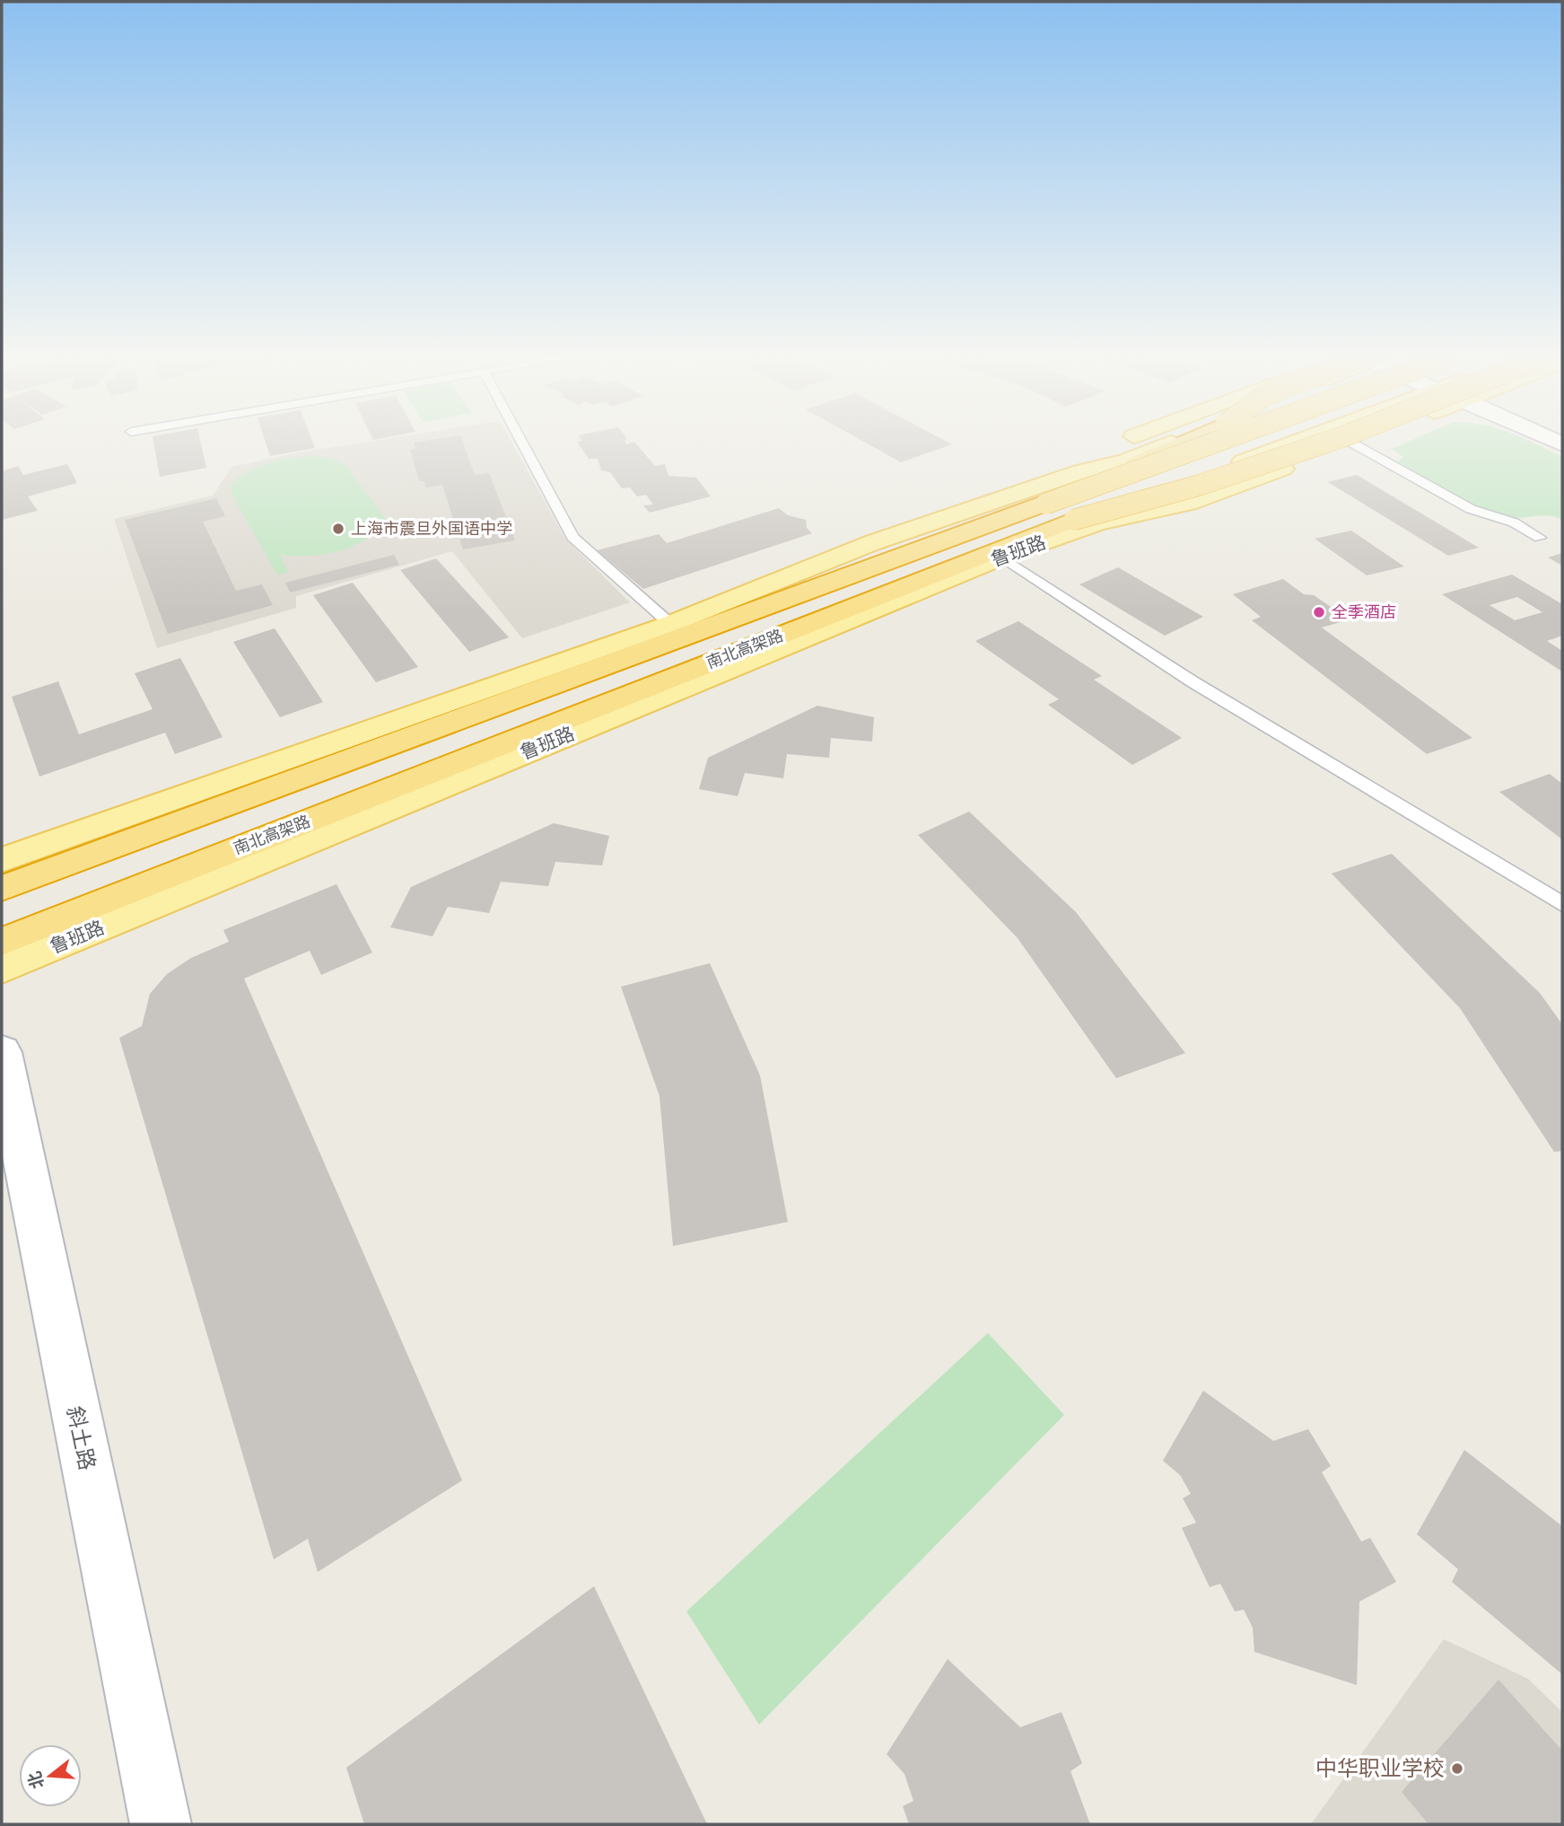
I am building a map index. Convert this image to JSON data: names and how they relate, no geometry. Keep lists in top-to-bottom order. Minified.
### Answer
{"streets":{"highway":["南北高架路"],"main road":["鲁班路","斜土路"]},"crossings":[["鲁班路","南北高架路"]],"places":["上海市震旦外国语中学","全季酒店","中华职业学校"],"north":"left"}
